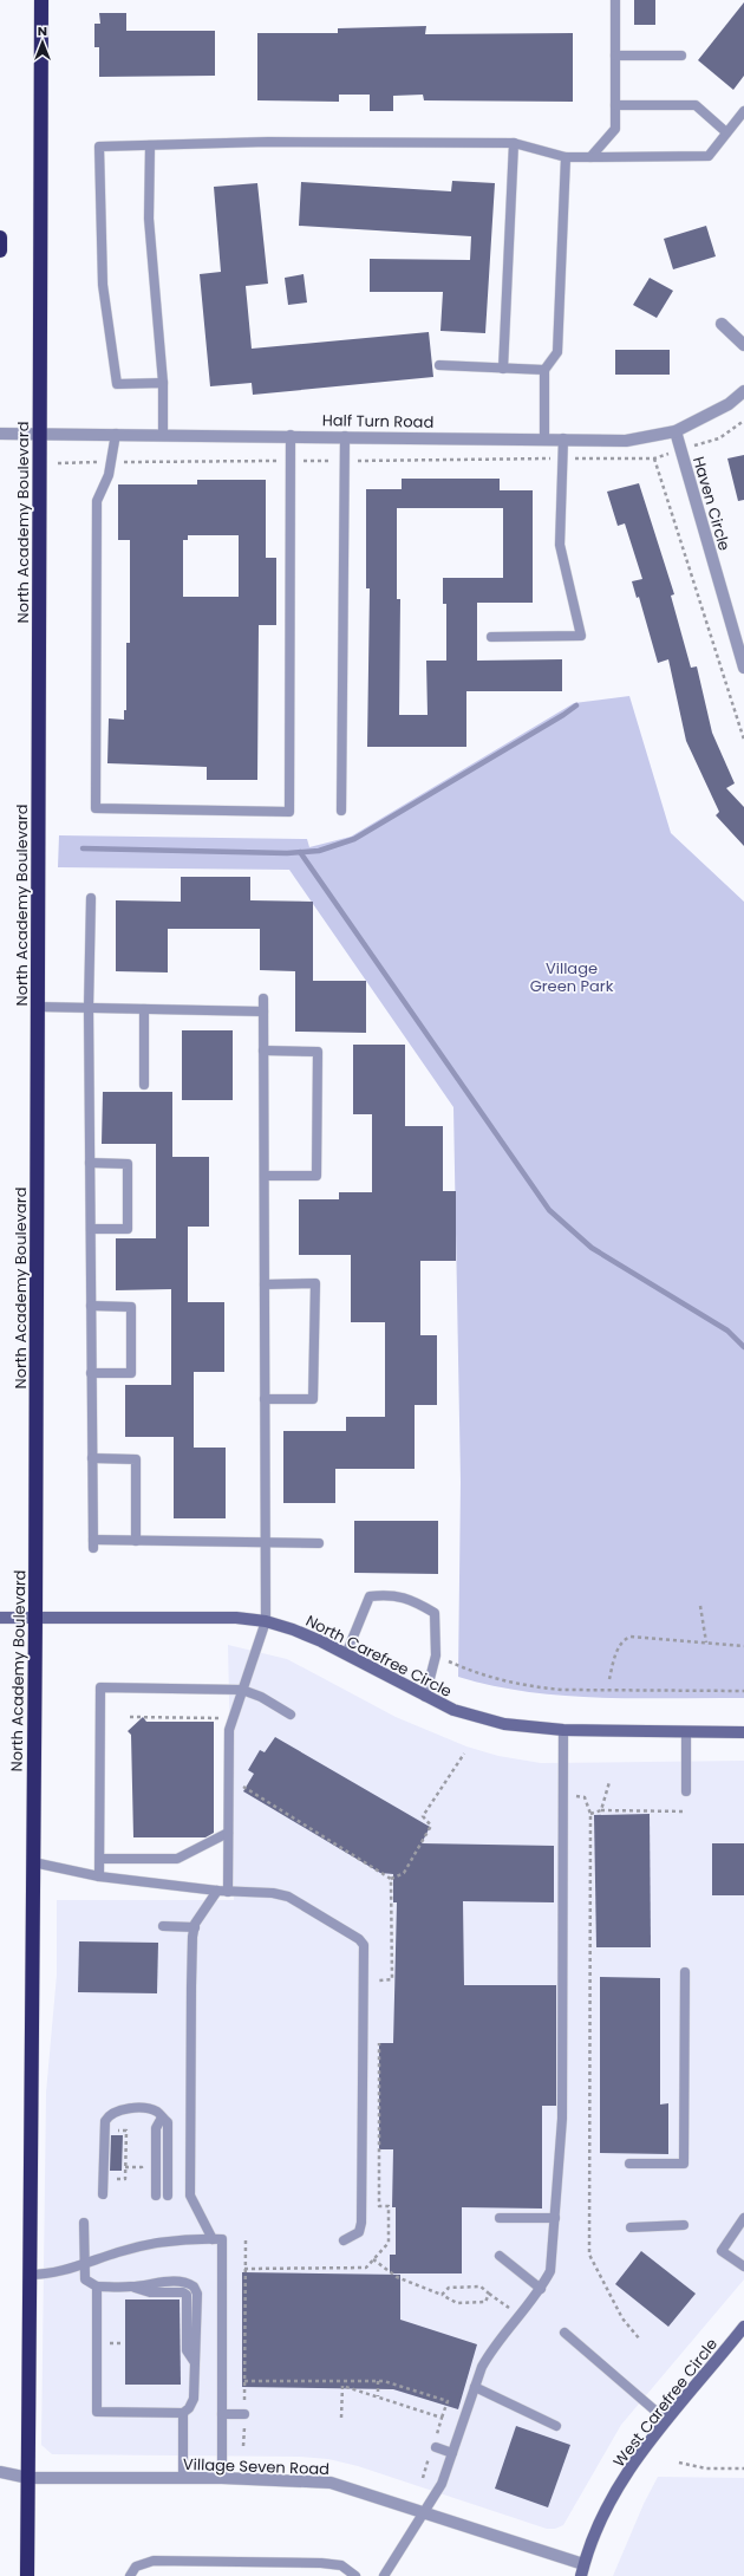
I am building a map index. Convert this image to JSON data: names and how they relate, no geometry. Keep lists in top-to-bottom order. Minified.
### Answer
{"streets":{"highway":["North Academy Boulevard"],"main road":["North Carefree Circle","West Carefree Circle"],"street":["Half Turn Road","Haven Circle","Village Seven Road"]},"crossings":[["Half Turn Road","Haven Circle"],["Half Turn Road","North Academy Boulevard"],["North Academy Boulevard","North Carefree Circle"],["North Academy Boulevard","Village Seven Road"],["West Carefree Circle","Village Seven Road"]],"parks":["Village Green Park"],"north":"top"}
